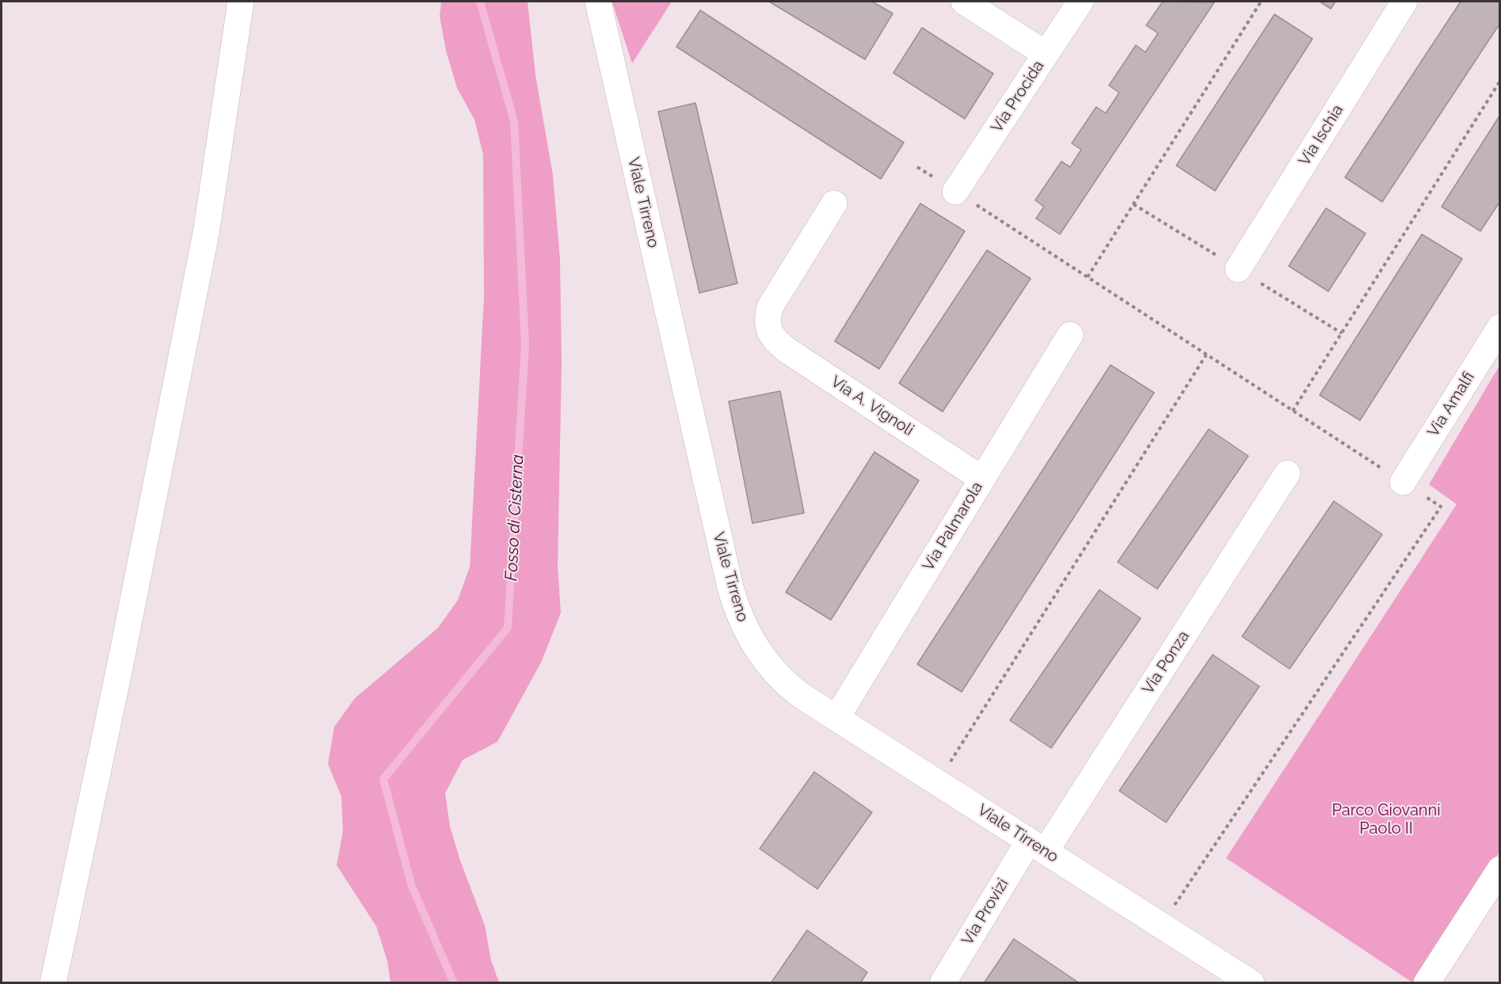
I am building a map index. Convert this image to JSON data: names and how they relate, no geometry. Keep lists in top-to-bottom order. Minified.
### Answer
{"streets":{"street":["Via Procida","Via Ischia","Viale Tirreno","Via Amalfi","Via A. Vignoli","Via Palmarola","Via Ponza","Via Provizi"]},"crossings":[["Viale Tirreno","Via Palmarola"],["Viale Tirreno","Via Ponza"],["Viale Tirreno","Via Provizi"],["Via A. Vignoli","Via Palmarola"],["Via Ponza","Via Provizi"]],"water":["Fosso di Cisterna"],"parks":["Parco Giovanni Paolo II"]}
